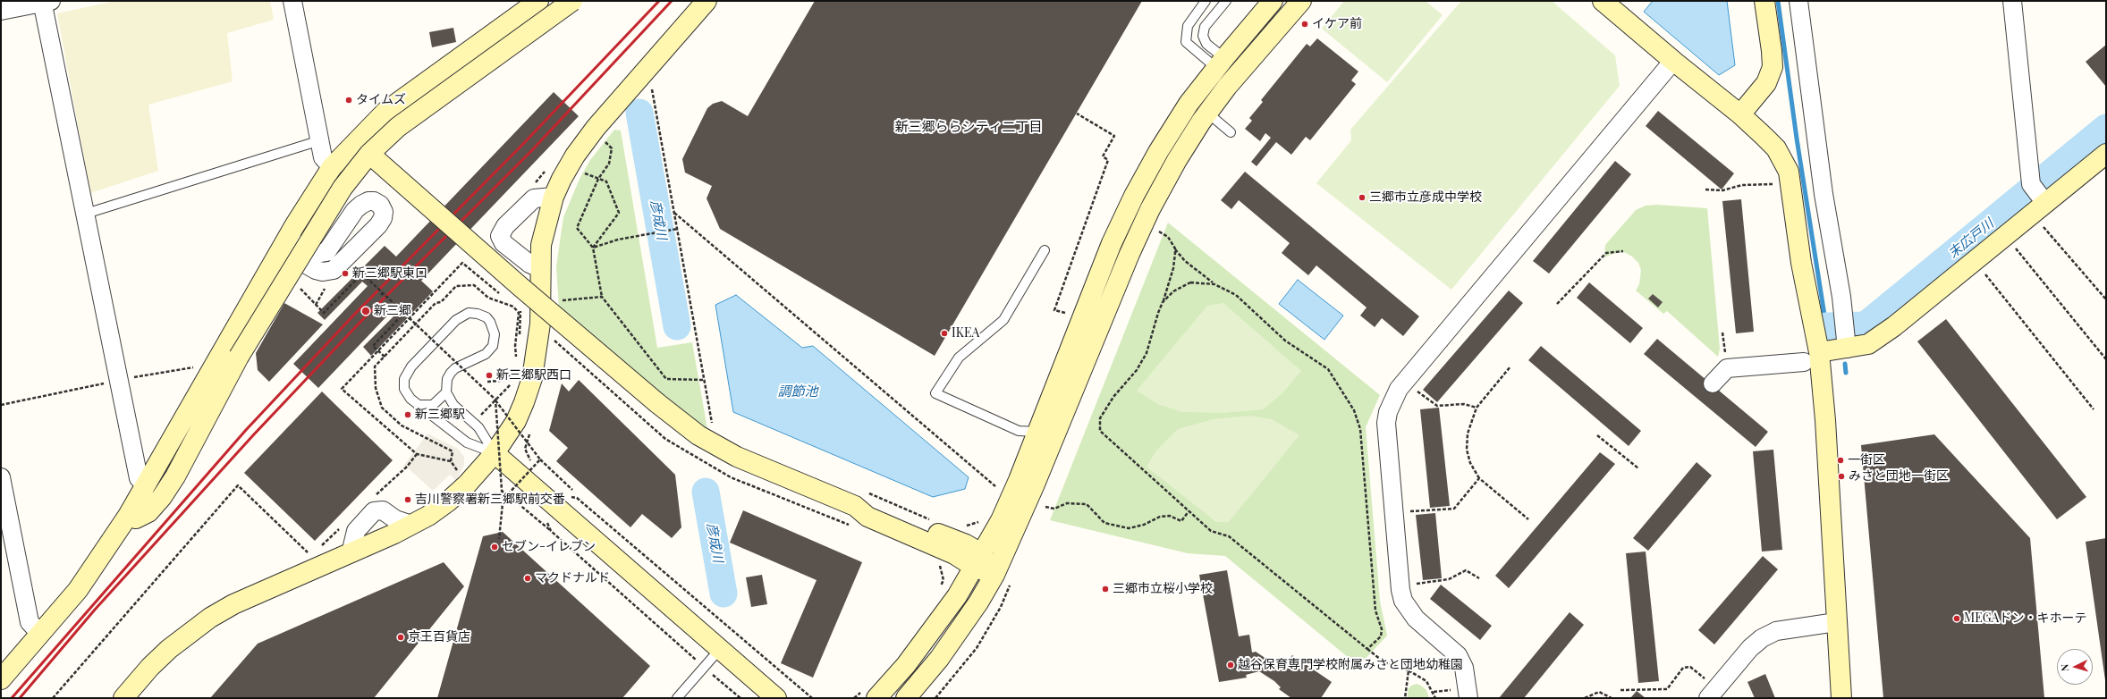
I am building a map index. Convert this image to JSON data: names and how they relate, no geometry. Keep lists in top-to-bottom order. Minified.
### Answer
{"districts":["新三郷ららシティ二丁目"],"water":["彦成川","末広戸川","調節池"],"places":["イケア前","タイムズ","三郷市立彦成中学校","新三郷駅東口","新三郷","IKEA","新三郷駅西口","新三郷駅","一街区","みさと団地一街区","吉川警察署新三郷駅前交番","セブン-イレブン","マクドナルド","三郷市立桜小学校","MEGAドン・キホーテ","京王百貨店","越谷保育専門学校附属みさと団地幼稚園"],"north":"left"}
